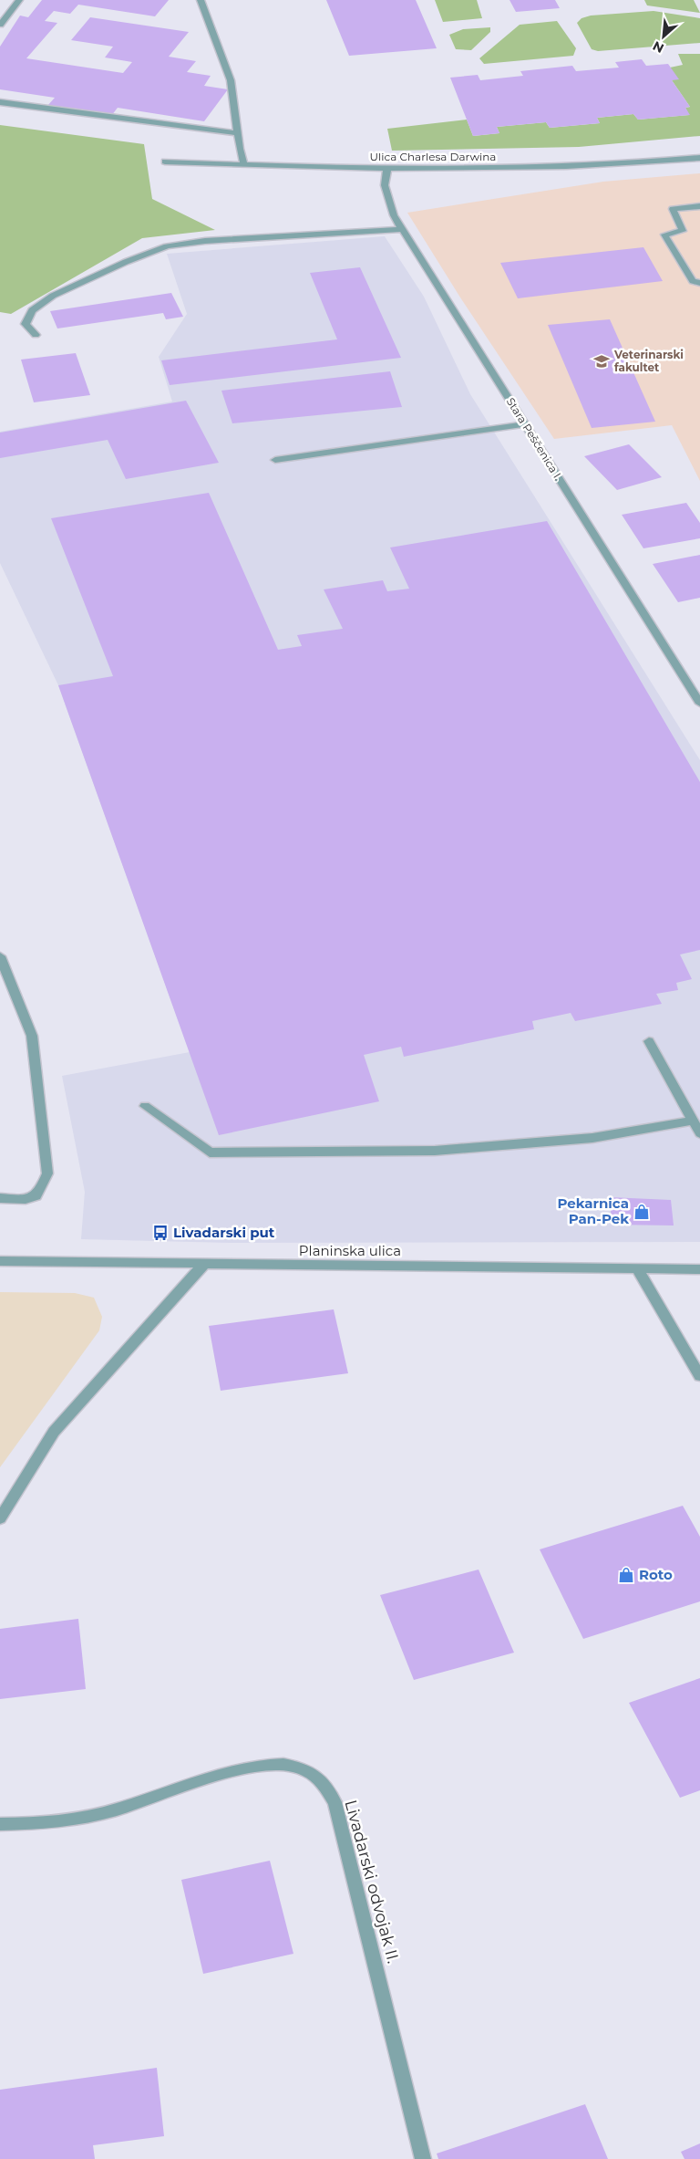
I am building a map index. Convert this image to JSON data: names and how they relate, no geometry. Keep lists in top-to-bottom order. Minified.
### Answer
{"streets":{"street":["Ulica Charlesa Darwina","Stara Peščenica I.","Planinska ulica","Livadarski odvojak II."]},"crossings":[["Ulica Charlesa Darwina","Stara Peščenica I."]],"places":{"school or university":["Veterinarski fakultet"],"shop":["Pekarnica Pan-Pek","Roto"],"bus stop":["Livadarski put"]},"north":"bottom left"}
